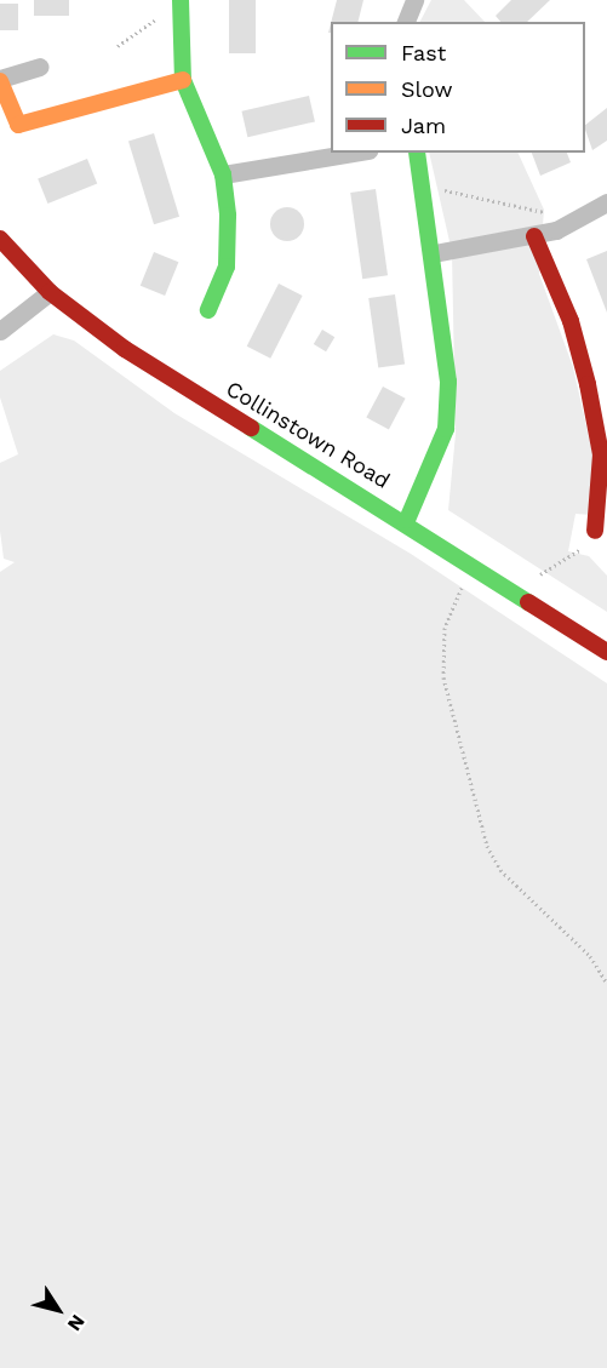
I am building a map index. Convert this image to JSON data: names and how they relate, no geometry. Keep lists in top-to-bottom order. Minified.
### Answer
{"streets":{"street":["Collinstown Road"]},"legend":["Fast","Slow","Jam"],"north":"bottom right"}
